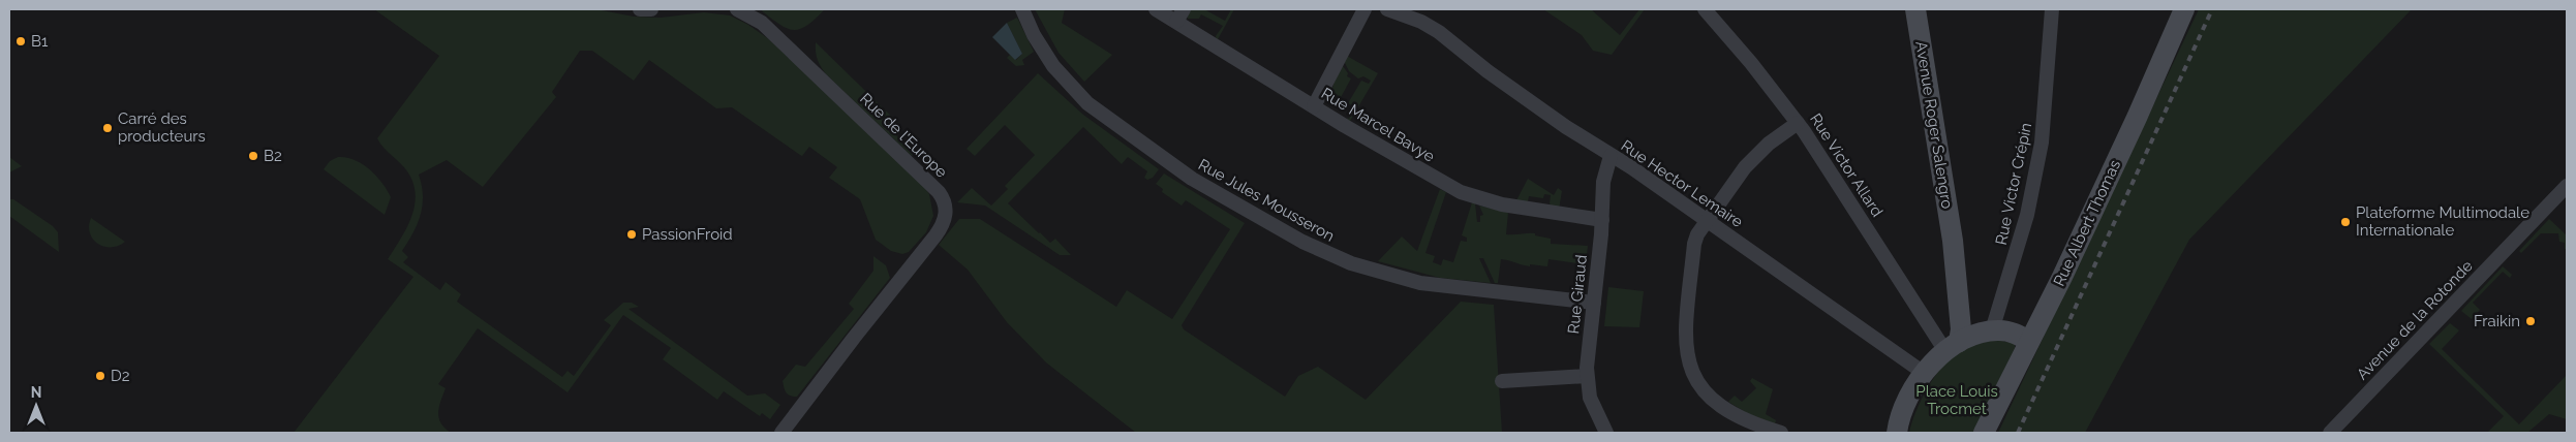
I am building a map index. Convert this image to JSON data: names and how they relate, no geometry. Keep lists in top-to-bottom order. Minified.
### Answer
{"streets":{"street":["Rue Marcel Bavye","Avenue Roger Salengro","Rue de l'Europe","Rue Victor Allard","Rue Hector Lemaire","Rue Victor Crépin","Rue Jules Mousseron","Rue Albert Thomas","Rue Giraud","Avenue de la Rotonde"]},"crossings":[["Rue Marcel Bavye","Rue Giraud"],["Avenue Roger Salengro","Rue Victor Allard"],["Avenue Roger Salengro","Rue Victor Crépin"],["Rue Hector Lemaire","Rue Giraud"],["Rue Jules Mousseron","Rue Giraud"]],"parks":["Place Louis Trocmet"],"places":["B1","Carré des producteurs","B2","Plateforme Multimodale Internationale","PassionFroid","Fraikin","D2"],"north":"top"}
